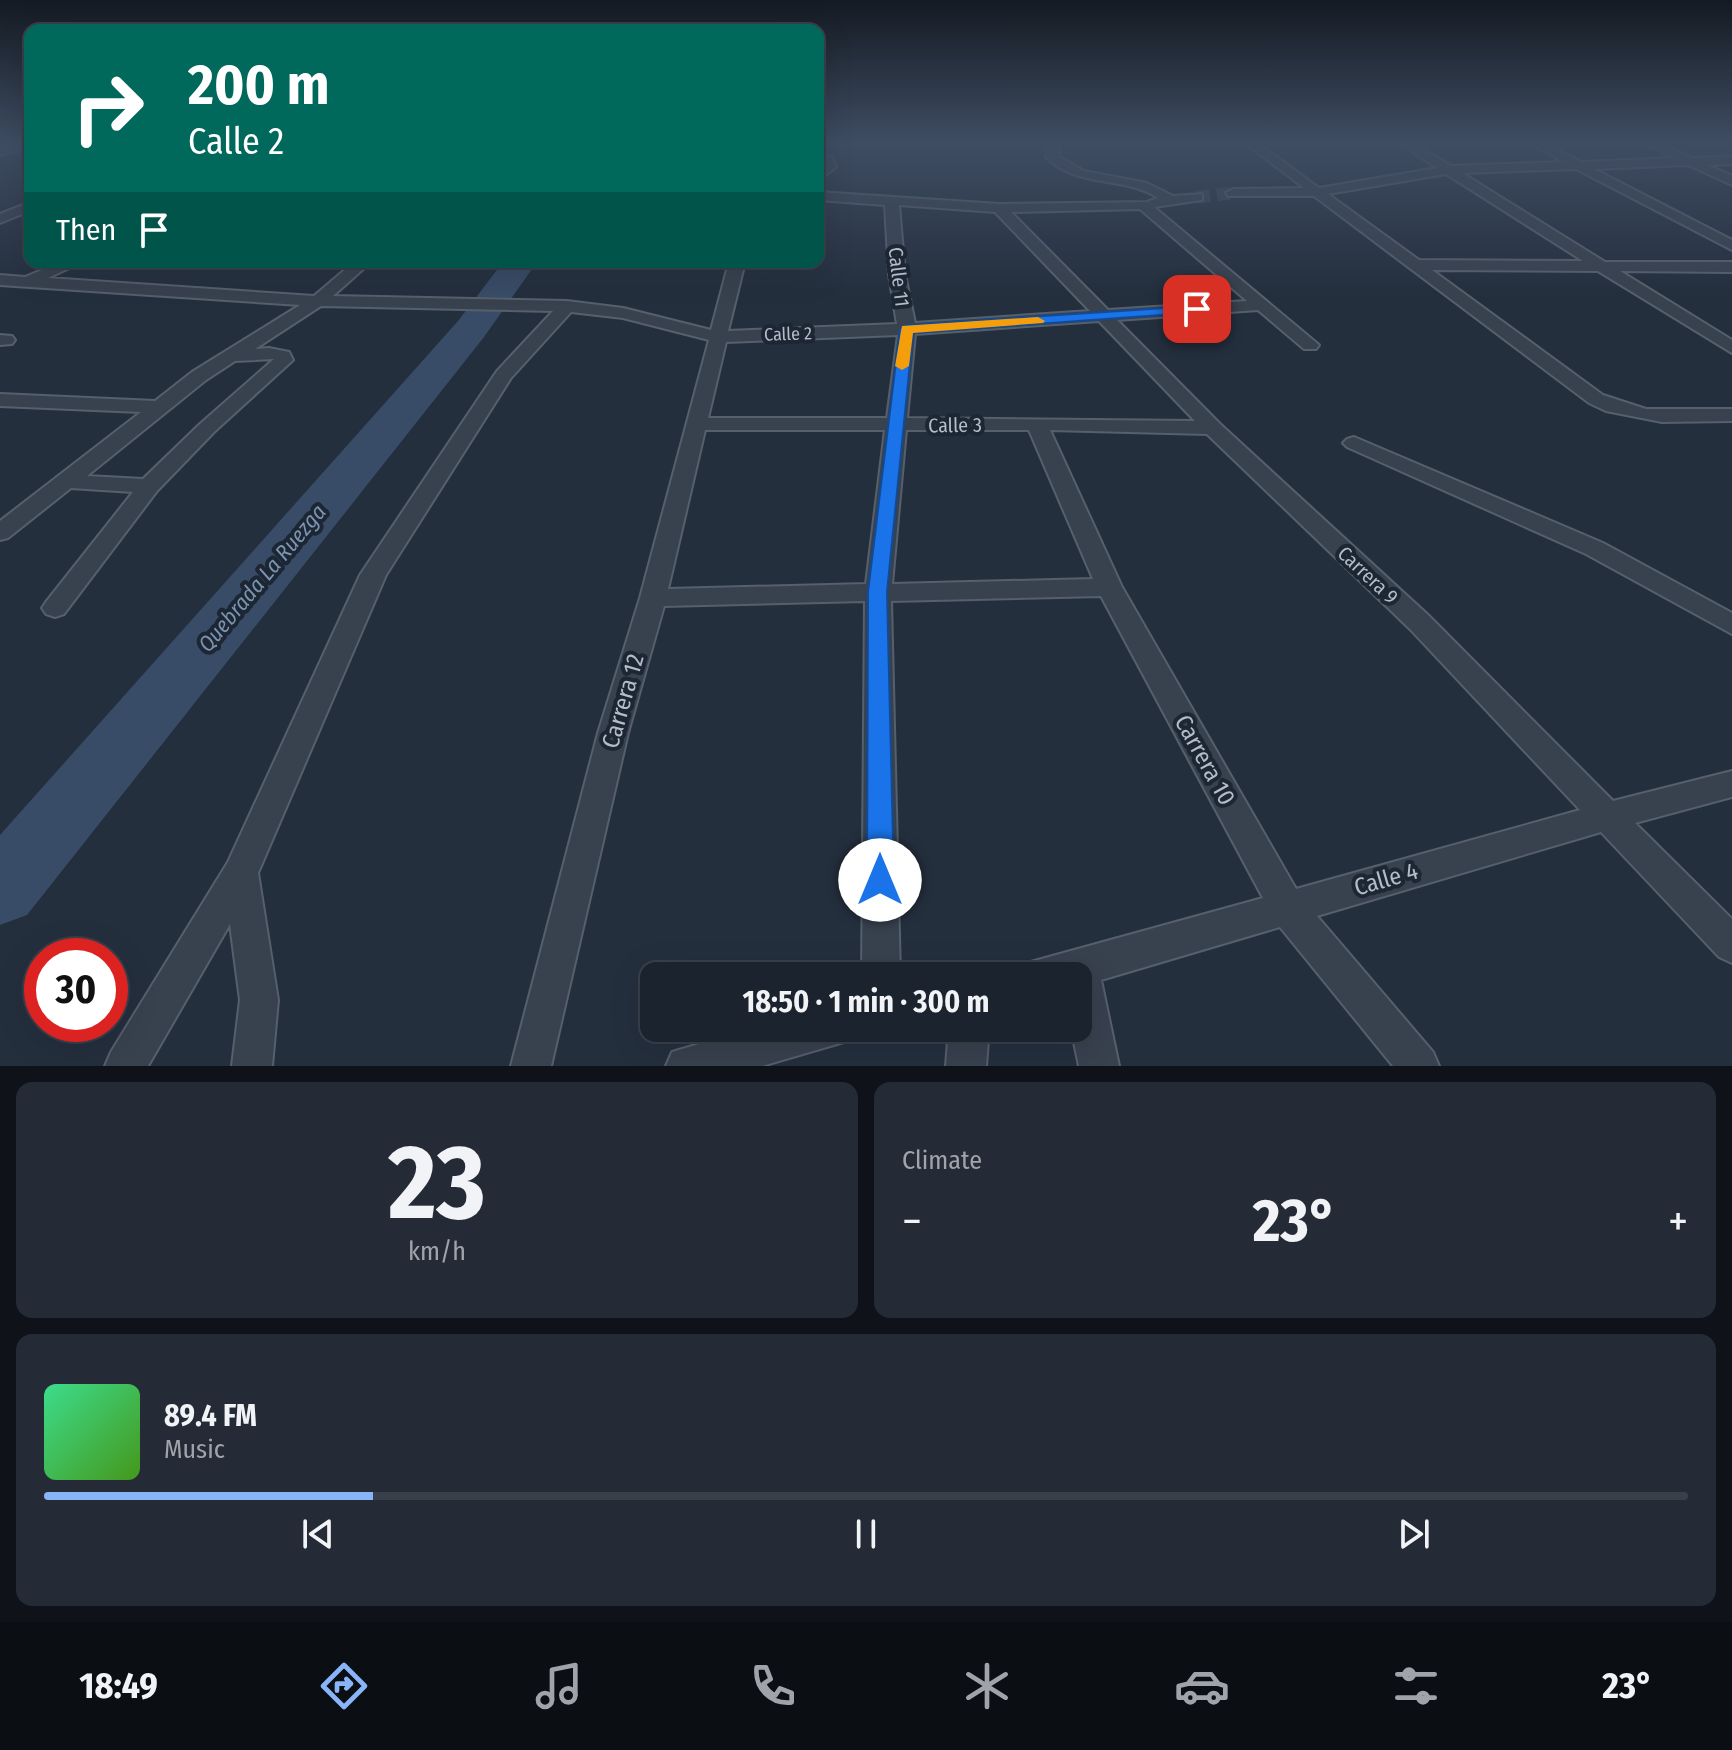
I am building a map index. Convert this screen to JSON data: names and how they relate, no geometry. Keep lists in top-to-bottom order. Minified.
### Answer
{"streets":{"street":["Calle 11","Calle 2","Calle 3","Carrera 9","Carrera 12","Carrera 10","Calle 4"]},"crossings":[["Calle 11","Calle 2"],["Calle 11","Calle 3"],["Calle 2","Carrera 9"],["Calle 2","Carrera 12"],["Calle 3","Carrera 9"],["Calle 3","Carrera 12"],["Calle 3","Carrera 10"],["Carrera 9","Calle 4"],["Carrera 10","Calle 4"]],"water":["Quebrada La Ruezga"],"page":{"turn":["200 m","Calle 2"],"then":"Then","limit":"30","trip":"18:50 · 1 min · 300 m","tile":[["23","km/h"],"Climate"],"heat":["−","23°","+"],"song":["89.4 FM","Music"],"tabs":["18:49","23°"]}}
